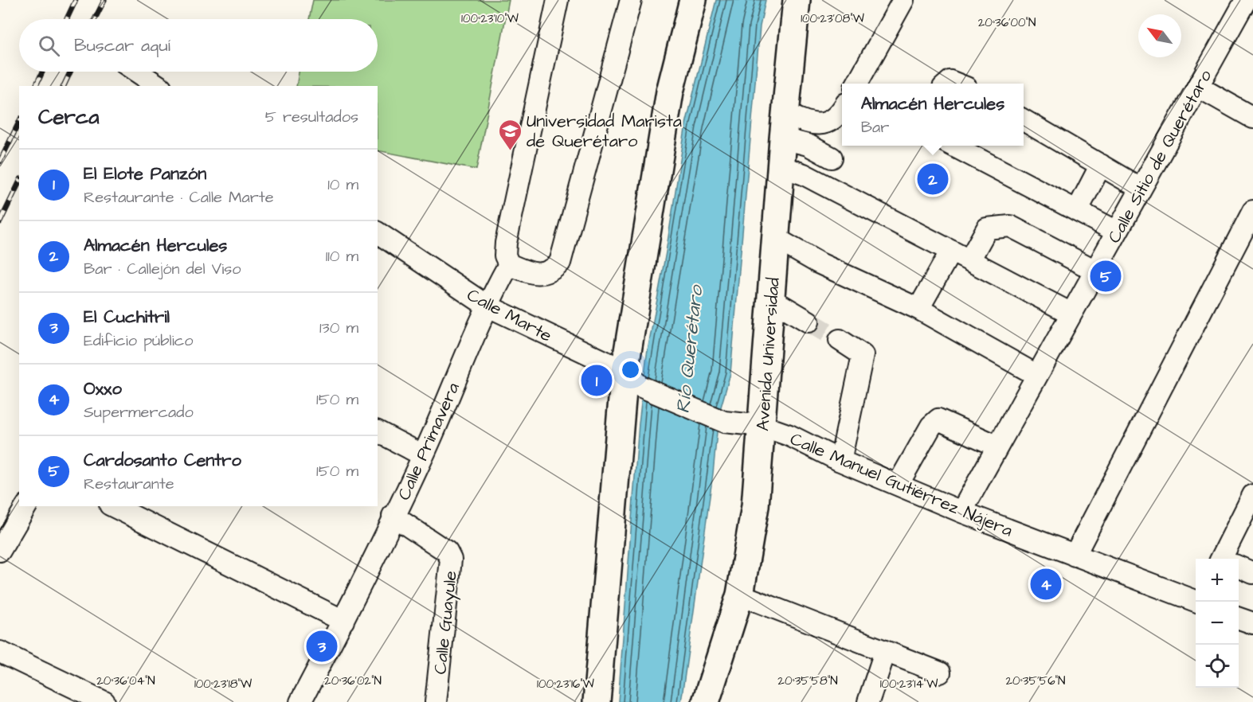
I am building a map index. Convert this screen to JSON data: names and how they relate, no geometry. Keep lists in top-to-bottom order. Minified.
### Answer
{"streets":{"main road":["Avenida Universidad"],"street":["Calle Sitio de Querétaro","Calle Marte","Calle Primavera","Calle Manuel Gutiérrez Nájera","Calle Guayule"]},"crossings":[["Calle Sitio de Querétaro","Calle Manuel Gutiérrez Nájera"],["Calle Marte","Calle Primavera"],["Calle Marte","Calle Manuel Gutiérrez Nájera"],["Avenida Universidad","Calle Manuel Gutiérrez Nájera"],["Calle Primavera","Calle Guayule"]],"water":["Río Querétaro"],"places":{"school or university":["Universidad Marista de Querétaro"]},"north":"top left","page":{"search":"Buscar aquí","popup":["Almacén Hercules","Bar"],"heading":["Cerca","5 resultados"],"list":[{"mark":"1","name":"El Elote Panzón","note":"Restaurante · Calle Marte","value":"10 m"},{"mark":"2","name":"Almacén Hercules","note":"Bar · Callejón del Viso","value":"110 m"},{"mark":"3","name":"El Cuchitril","note":"Edificio público","value":"130 m"},{"mark":"4","name":"Oxxo","note":"Supermercado","value":"150 m"},{"mark":"5","name":"Cardosanto Centro","note":"Restaurante","value":"150 m"}],"pins":["2","5","1","4","3"],"map_buttons":["+","−"]},"coordinates":["100°23'10\"W","100°23'08\"W","20°36'00\"N","20°36'04\"N","20°36'02\"N","20°35'58\"N","20°35'56\"N","100°23'18\"W","100°23'16\"W","100°23'14\"W"]}
